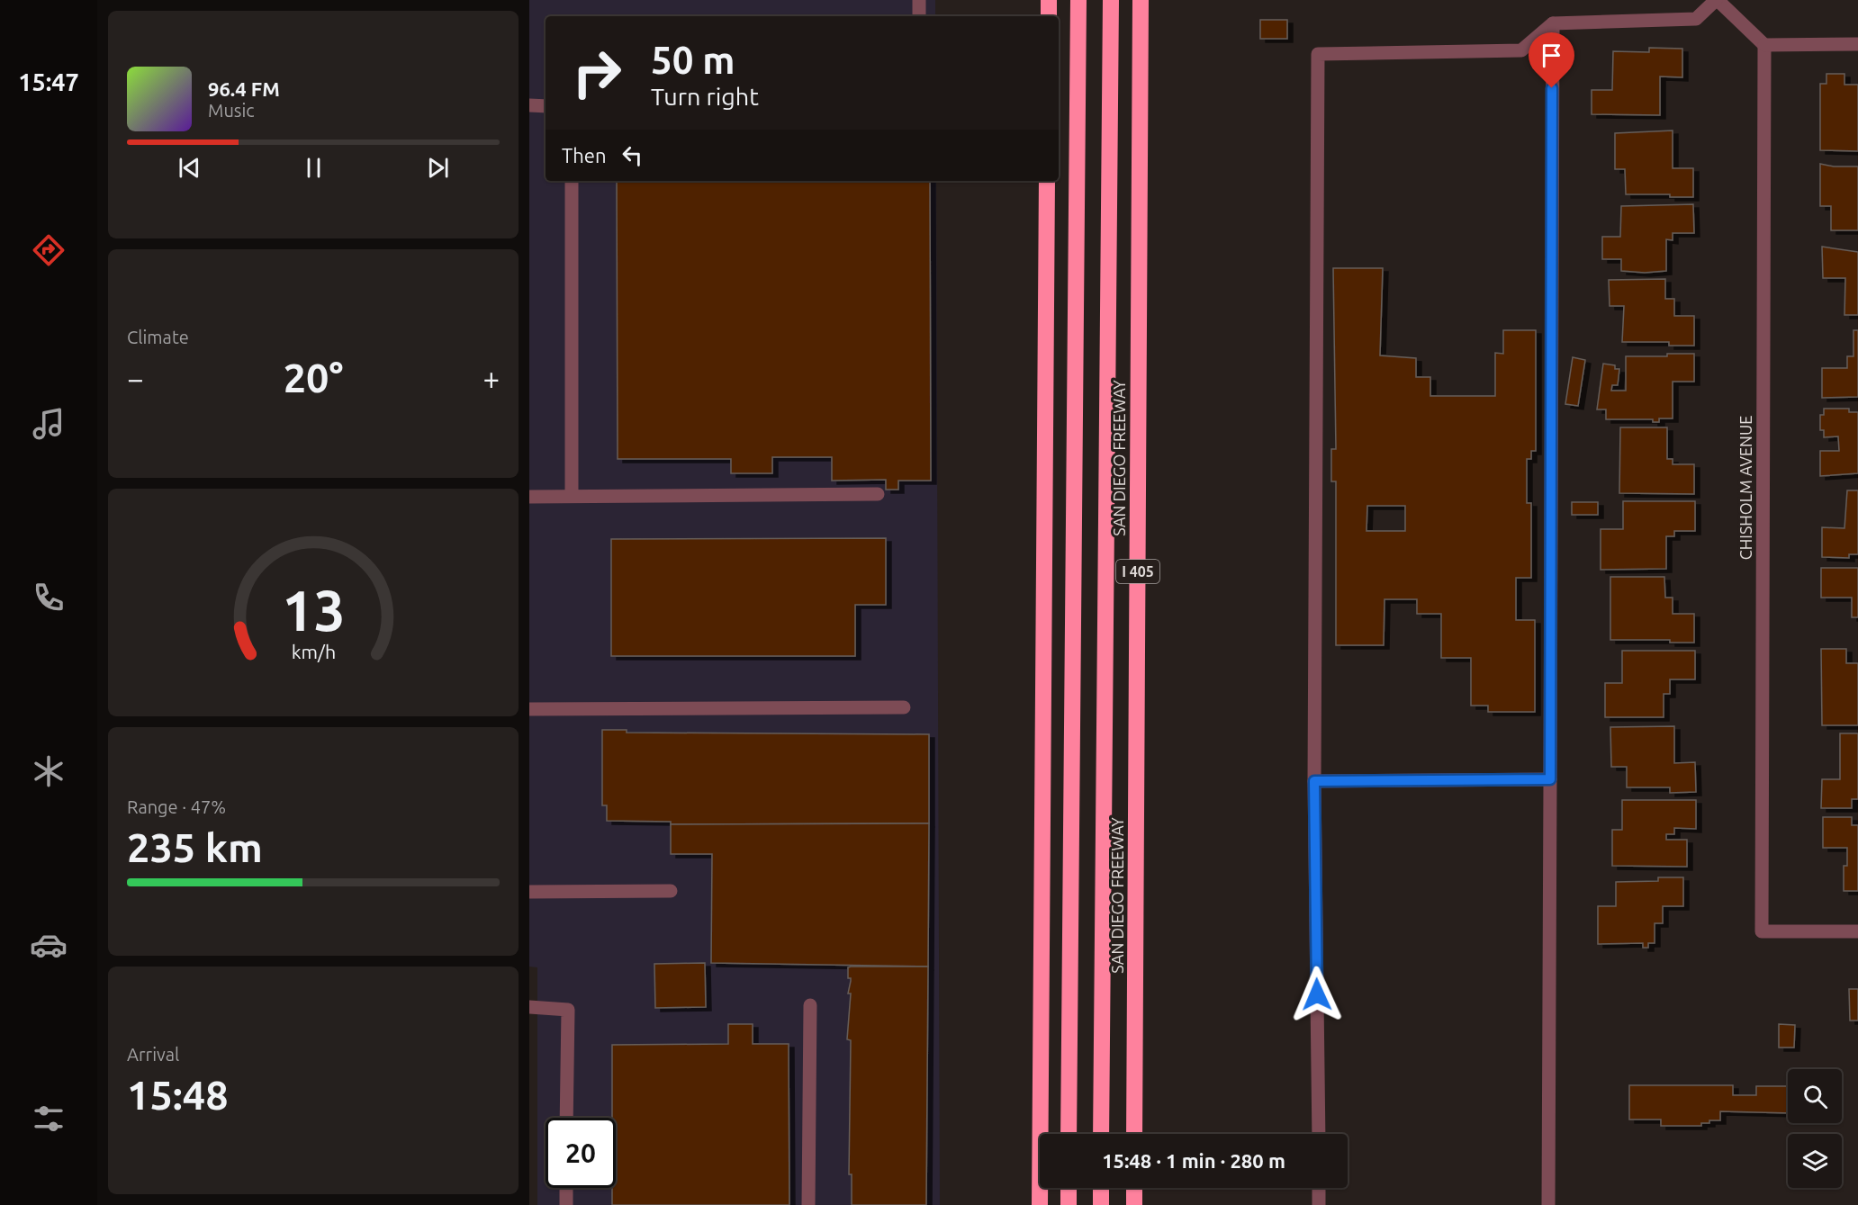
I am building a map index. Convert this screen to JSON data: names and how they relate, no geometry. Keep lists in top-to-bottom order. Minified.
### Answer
{"streets":{"highway":["SAN DIEGO FREEWAY","I 405"],"street":["CHISHOLM AVENUE"]},"page":{"tabs":"15:47","turn":["50 m","Turn right"],"song":["96.4 FM","Music"],"then":"Then","tile":["Climate",["Range · 47%","235 km"],["Arrival","15:48"]],"heat":["−","20°","+"],"limit":"20","trip":"15:48 · 1 min · 280 m","gauge":["13","km/h"]}}
